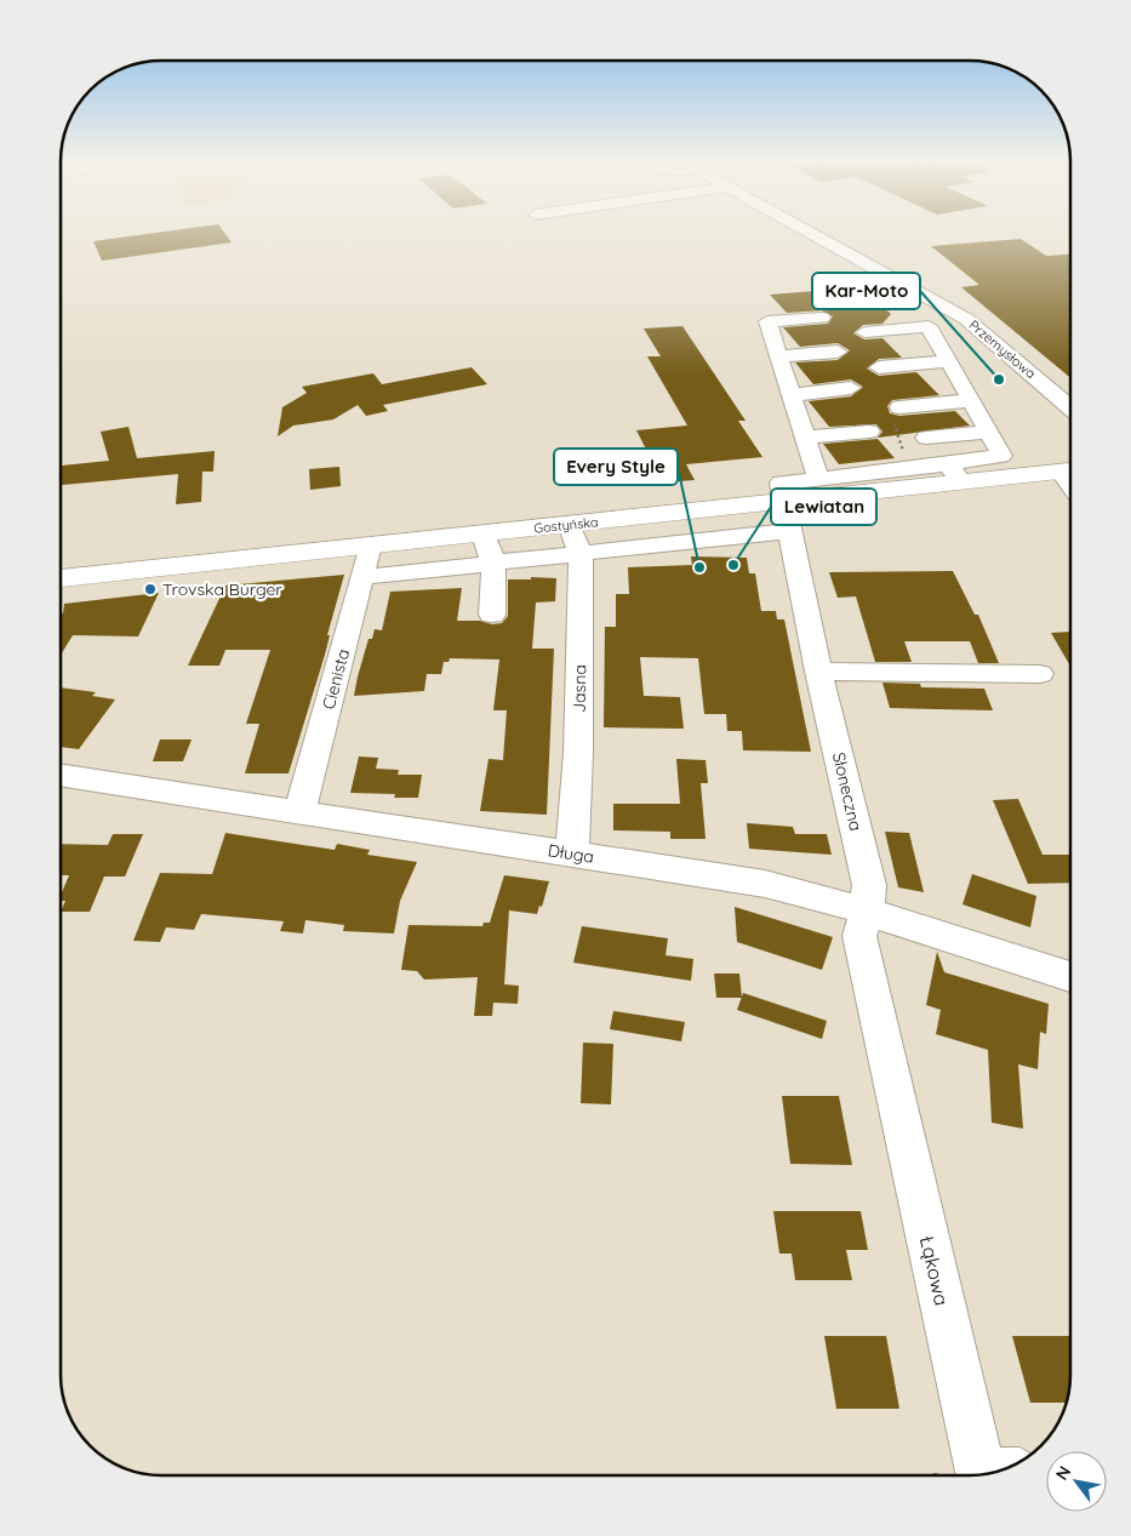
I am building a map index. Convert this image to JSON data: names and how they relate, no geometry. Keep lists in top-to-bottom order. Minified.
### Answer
{"streets":{"main road":["Gostyńska"],"street":["Przemysłowa","Cienista","Jasna","Słoneczna","Długa","Łąkowa"]},"crossings":[["Gostyńska","Cienista"],["Gostyńska","Jasna"],["Gostyńska","Słoneczna"],["Cienista","Długa"],["Jasna","Długa"],["Słoneczna","Długa"],["Słoneczna","Łąkowa"],["Długa","Łąkowa"]],"places":["Kar-Moto","Lewiatan","Every Style","Trovska Burger"],"north":"top left"}
